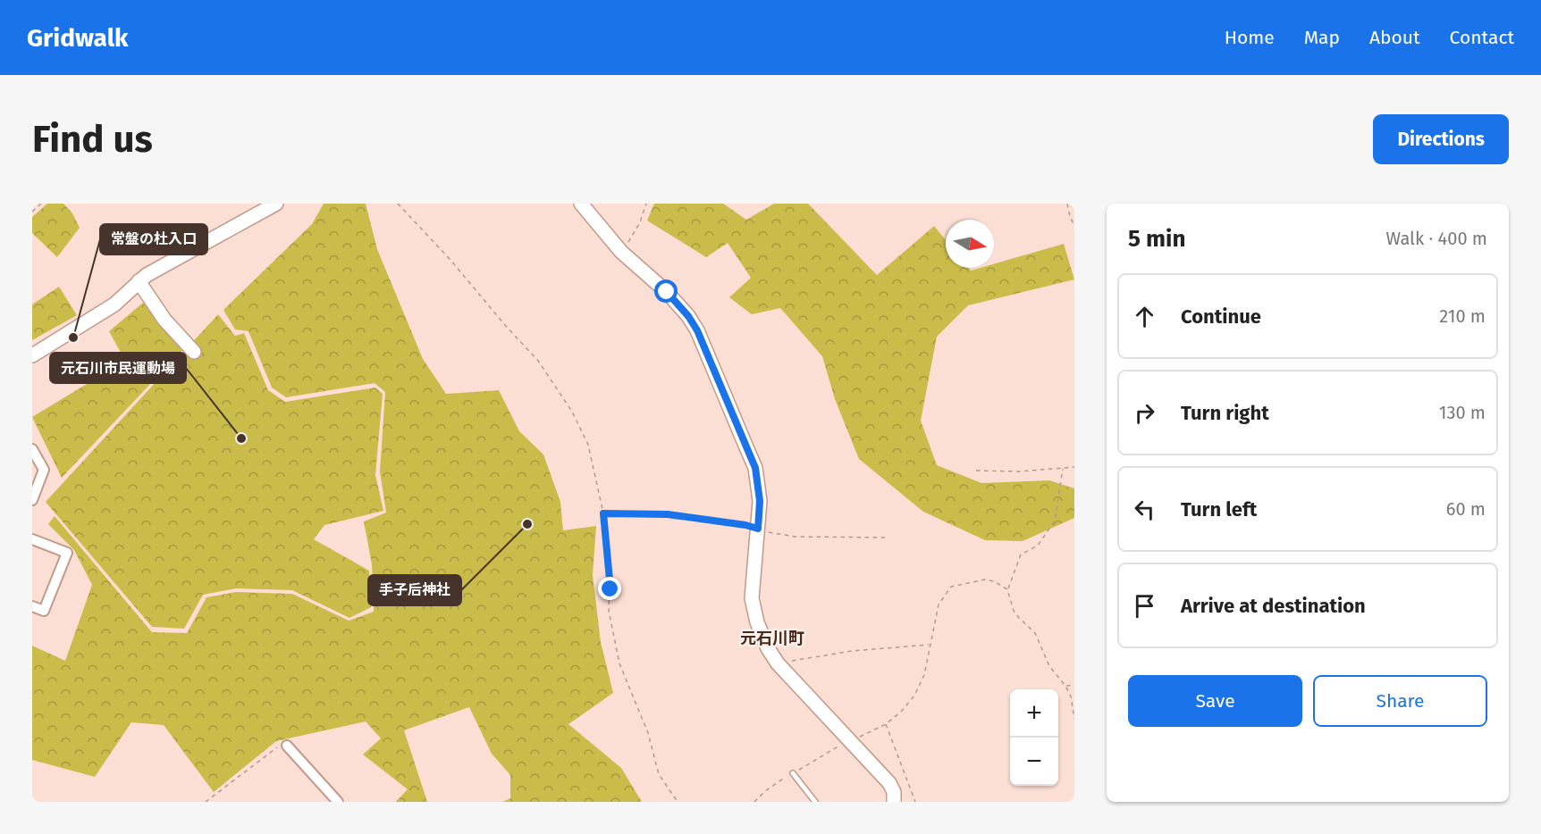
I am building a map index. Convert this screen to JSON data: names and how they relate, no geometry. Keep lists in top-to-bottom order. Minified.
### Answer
{"districts":["元石川町"],"places":["常盤の杜入口","元石川市民運動場","手子后神社"],"north":"right","page":{"header":"Gridwalk","nav":["Home","Map","About","Contact"],"buttons":["Directions",["Save","Share"]],"title":"Find us","heading":["5 min","Walk · 400 m"],"list":[["Continue","210 m"],["Turn right","130 m"],["Turn left","60 m"],"Arrive at destination"],"map_buttons":["+","−"]}}
